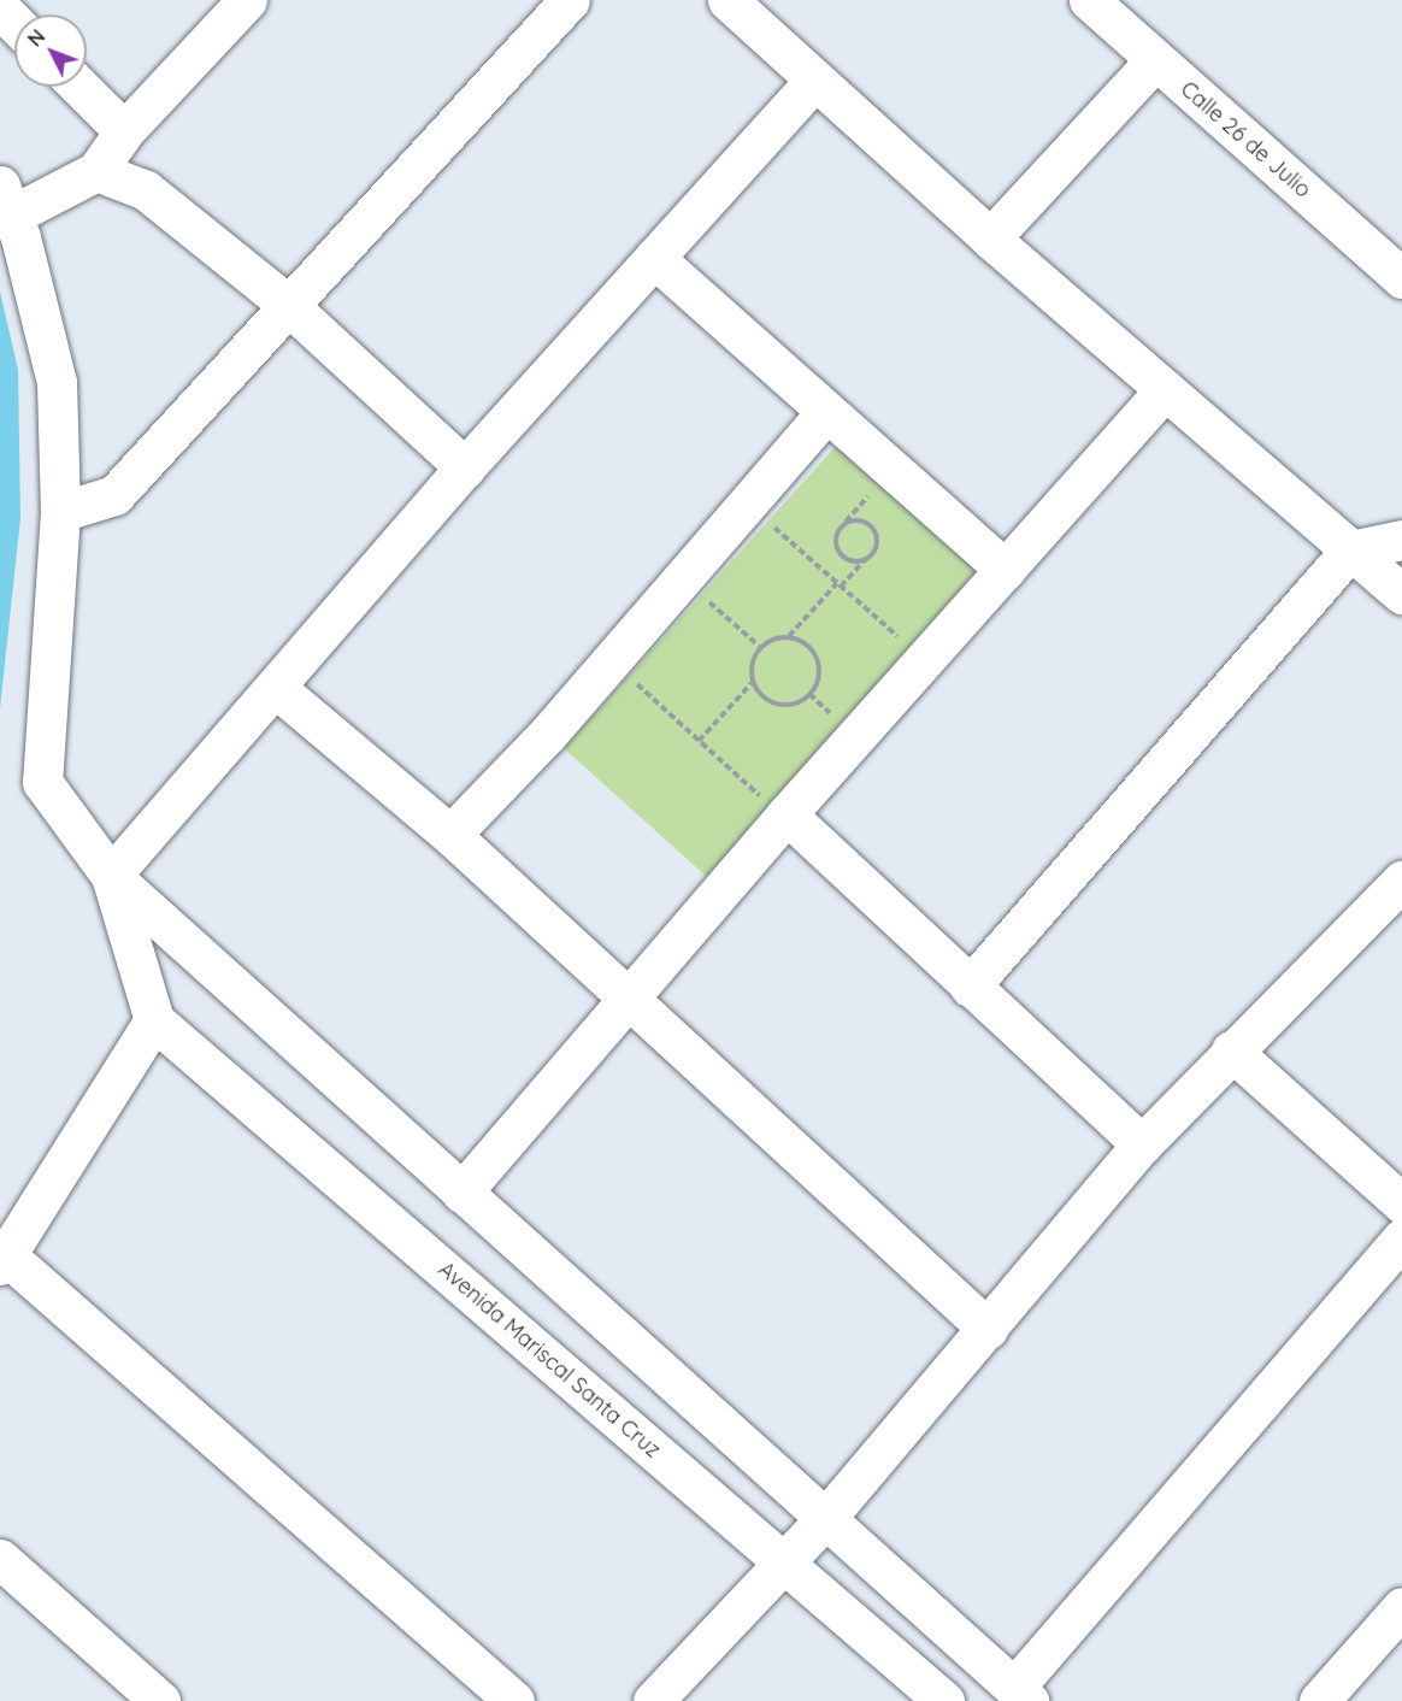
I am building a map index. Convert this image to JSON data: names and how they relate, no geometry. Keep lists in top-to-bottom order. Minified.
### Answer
{"streets":{"street":["Calle 26 de Julio","Avenida Mariscal Santa Cruz"]},"north":"top left"}
